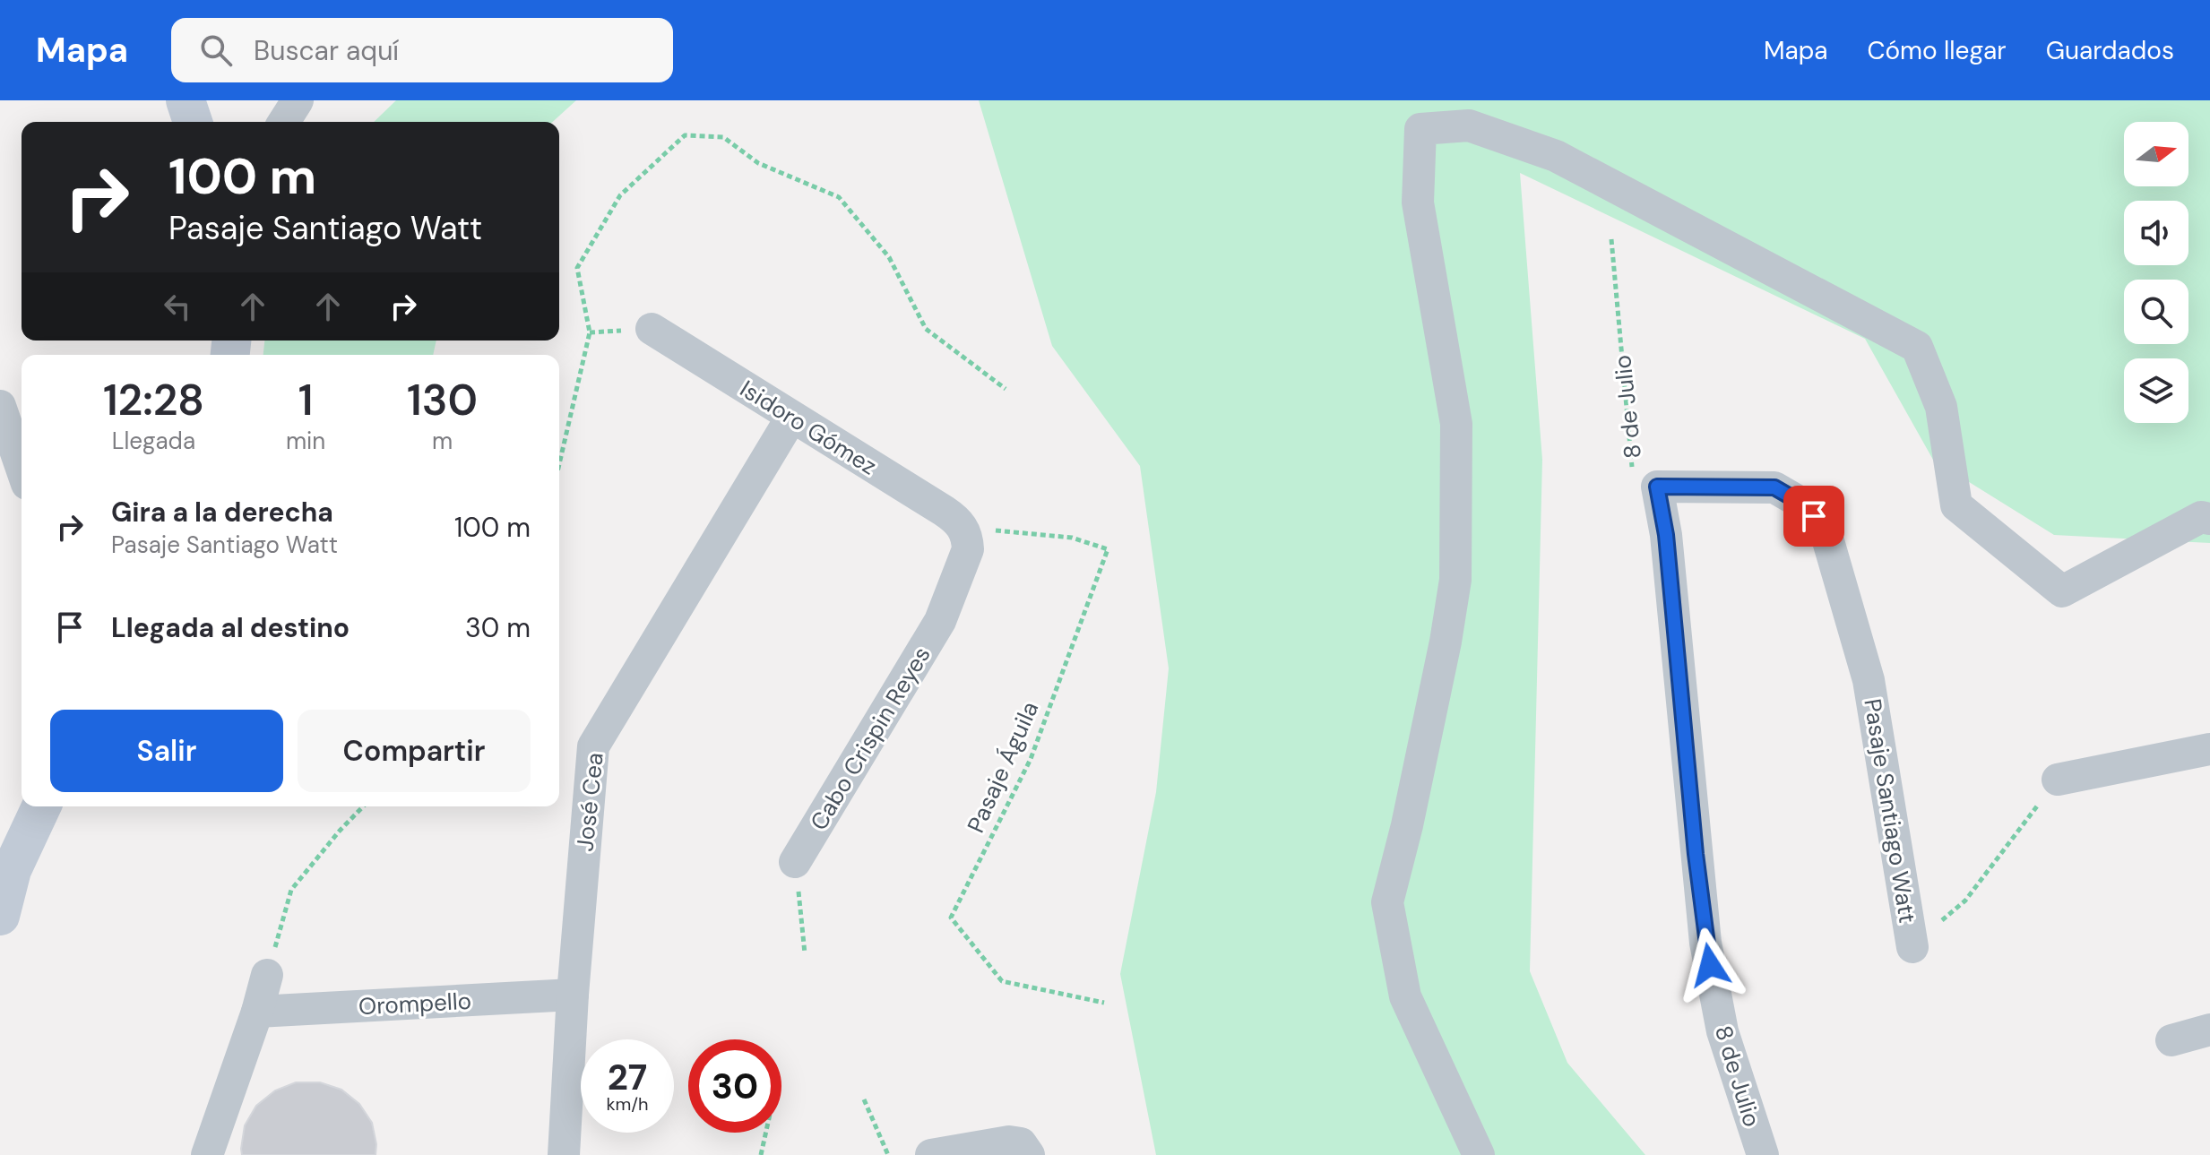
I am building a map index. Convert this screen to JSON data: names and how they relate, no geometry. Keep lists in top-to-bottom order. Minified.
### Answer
{"streets":{"street":["8 de Julio","Isidoro Gómez","Cabo Crispin Reyes","José Cea","Pasaje Santiago Watt","Orompello"],"path":["Pasaje Águila"]},"crossings":[["8 de Julio","Pasaje Santiago Watt"],["Isidoro Gómez","Cabo Crispin Reyes"],["Isidoro Gómez","Pasaje Águila"],["Isidoro Gómez","José Cea"],["Cabo Crispin Reyes","Pasaje Águila"],["José Cea","Orompello"]],"north":"right","page":{"header":"Mapa","search":"Buscar aquí","nav":["Mapa","Cómo llegar","Guardados"],"turn":["100 m","Pasaje Santiago Watt"],"eta":["12:28","Llegada","1","min","130","m"],"list":[{"name":"Gira a la derecha","note":"Pasaje Santiago Watt","value":"100 m"},{"name":"Llegada al destino","value":"30 m"}],"buttons":["Salir","Compartir"],"speed":"27 km/h","limit":"30"}}
